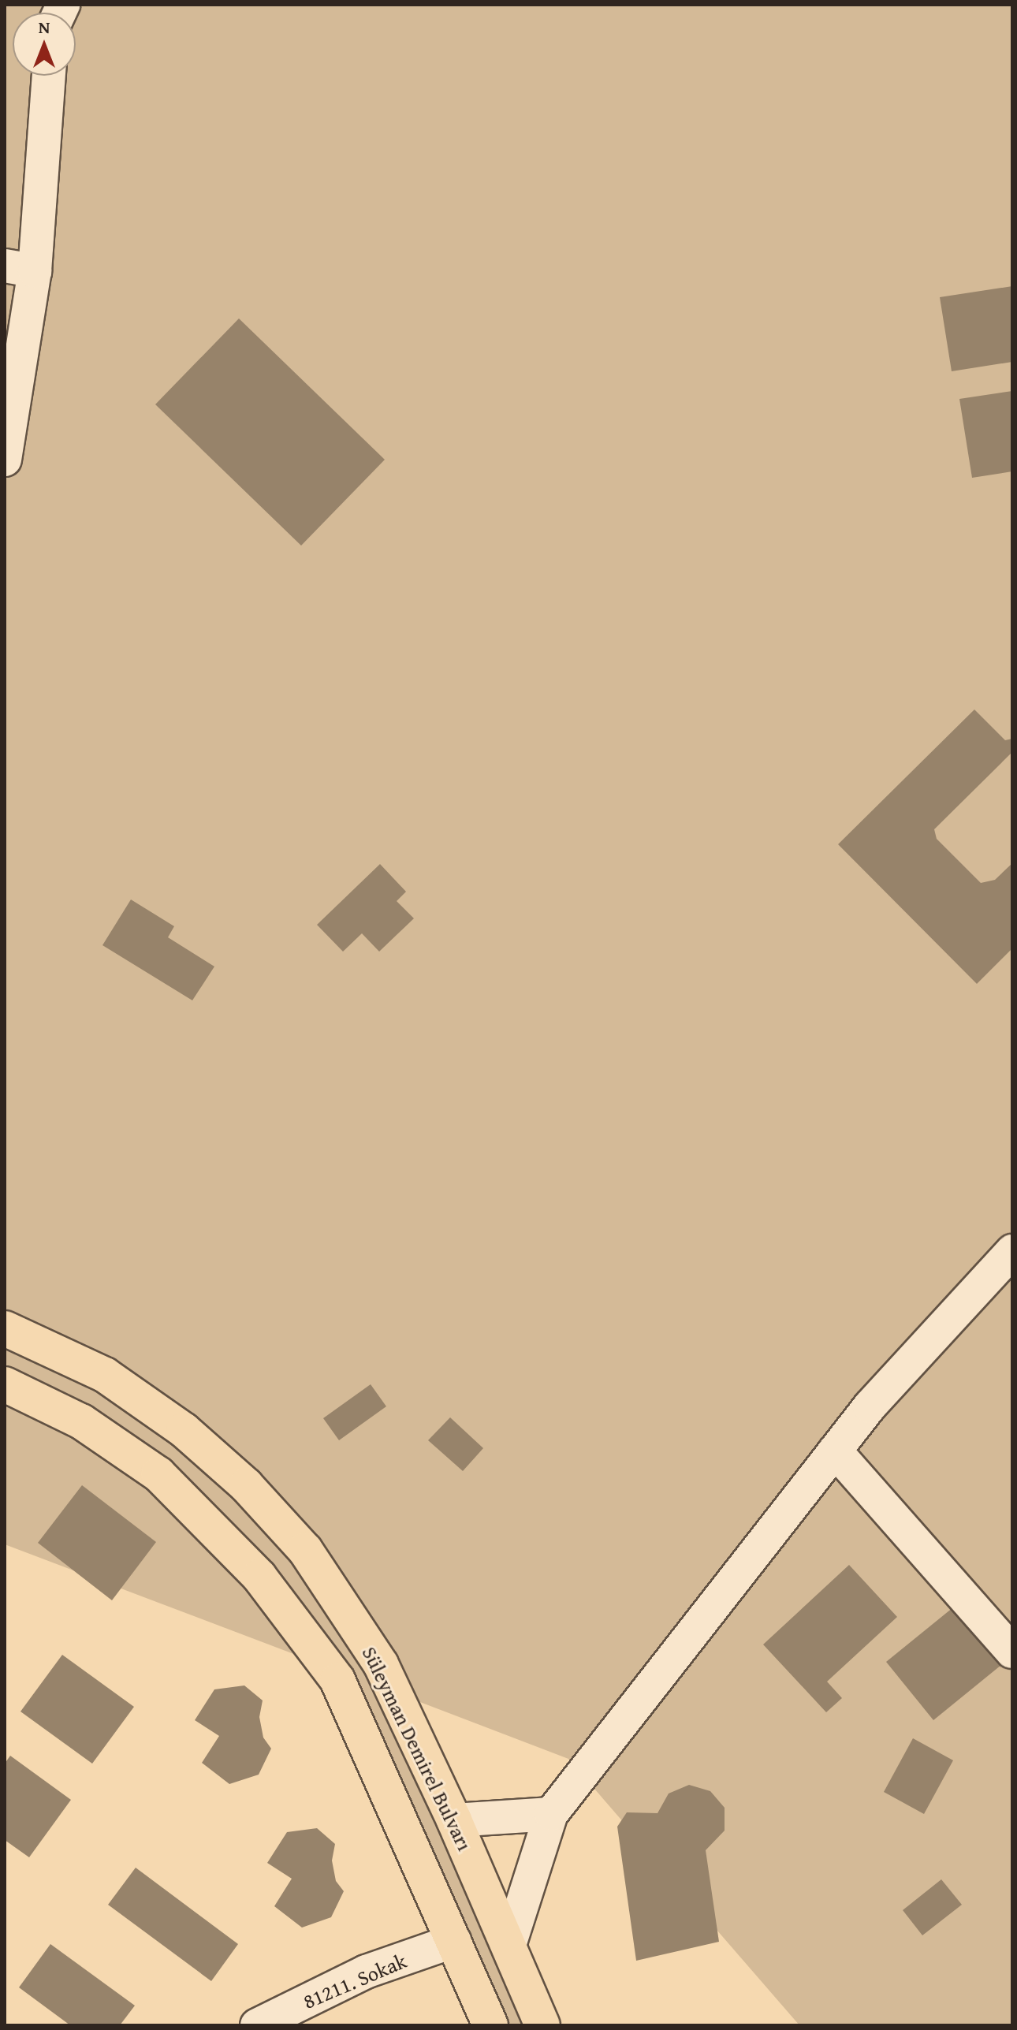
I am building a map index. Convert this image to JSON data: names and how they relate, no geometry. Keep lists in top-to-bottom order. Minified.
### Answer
{"streets":{"main road":["Süleyman Demirel Bulvarı"],"street":["81211. Sokak"]},"crossings":[["Süleyman Demirel Bulvarı","81211. Sokak"]],"north":"top"}
